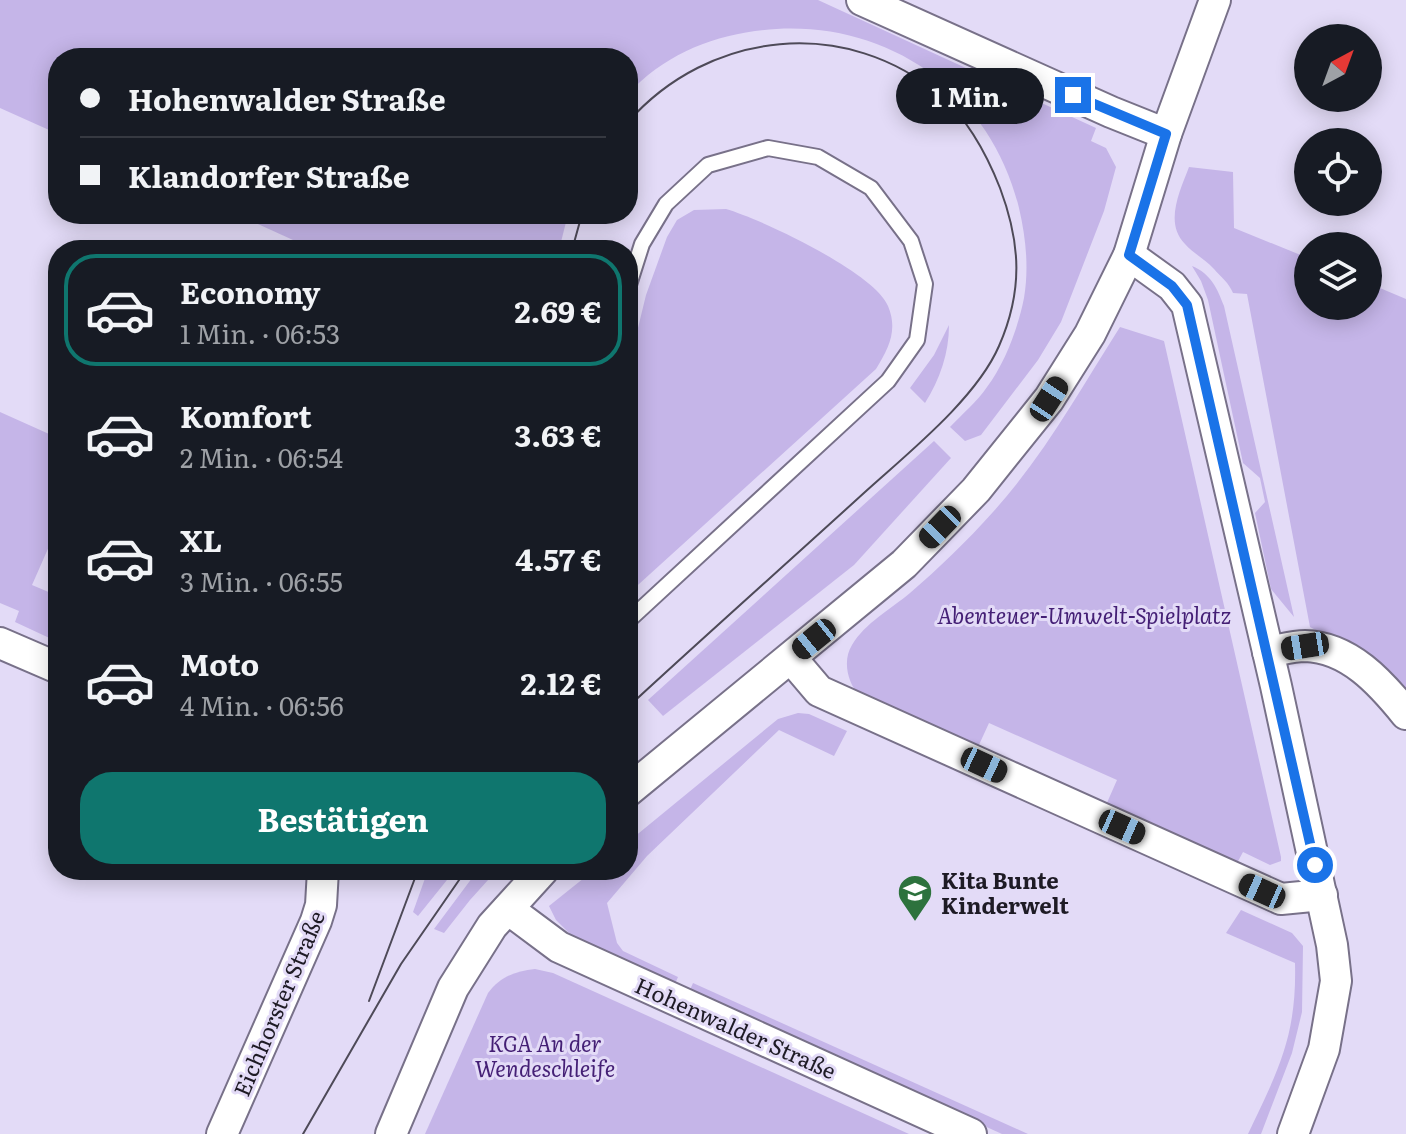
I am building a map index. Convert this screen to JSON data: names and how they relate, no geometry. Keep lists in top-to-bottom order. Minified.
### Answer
{"streets":{"street":["Eichhorster Straße","Hohenwalder Straße"]},"parks":["Abenteuer-Umwelt-Spielplatz","KGA An der Wendeschleife"],"places":{"school or university":["Kita Bunte Kinderwelt"]},"north":"top right","page":{"banner":["Hohenwalder Straße","Klandorfer Straße"],"bubble":"1 Min.","list":[{"name":"Economy","note":"1 Min. · 06:53","value":"2.69 €"},{"name":"Komfort","note":"2 Min. · 06:54","value":"3.63 €"},{"name":"XL","note":"3 Min. · 06:55","value":"4.57 €"},{"name":"Moto","note":"4 Min. · 06:56","value":"2.12 €"}],"buttons":"Bestätigen"}}
